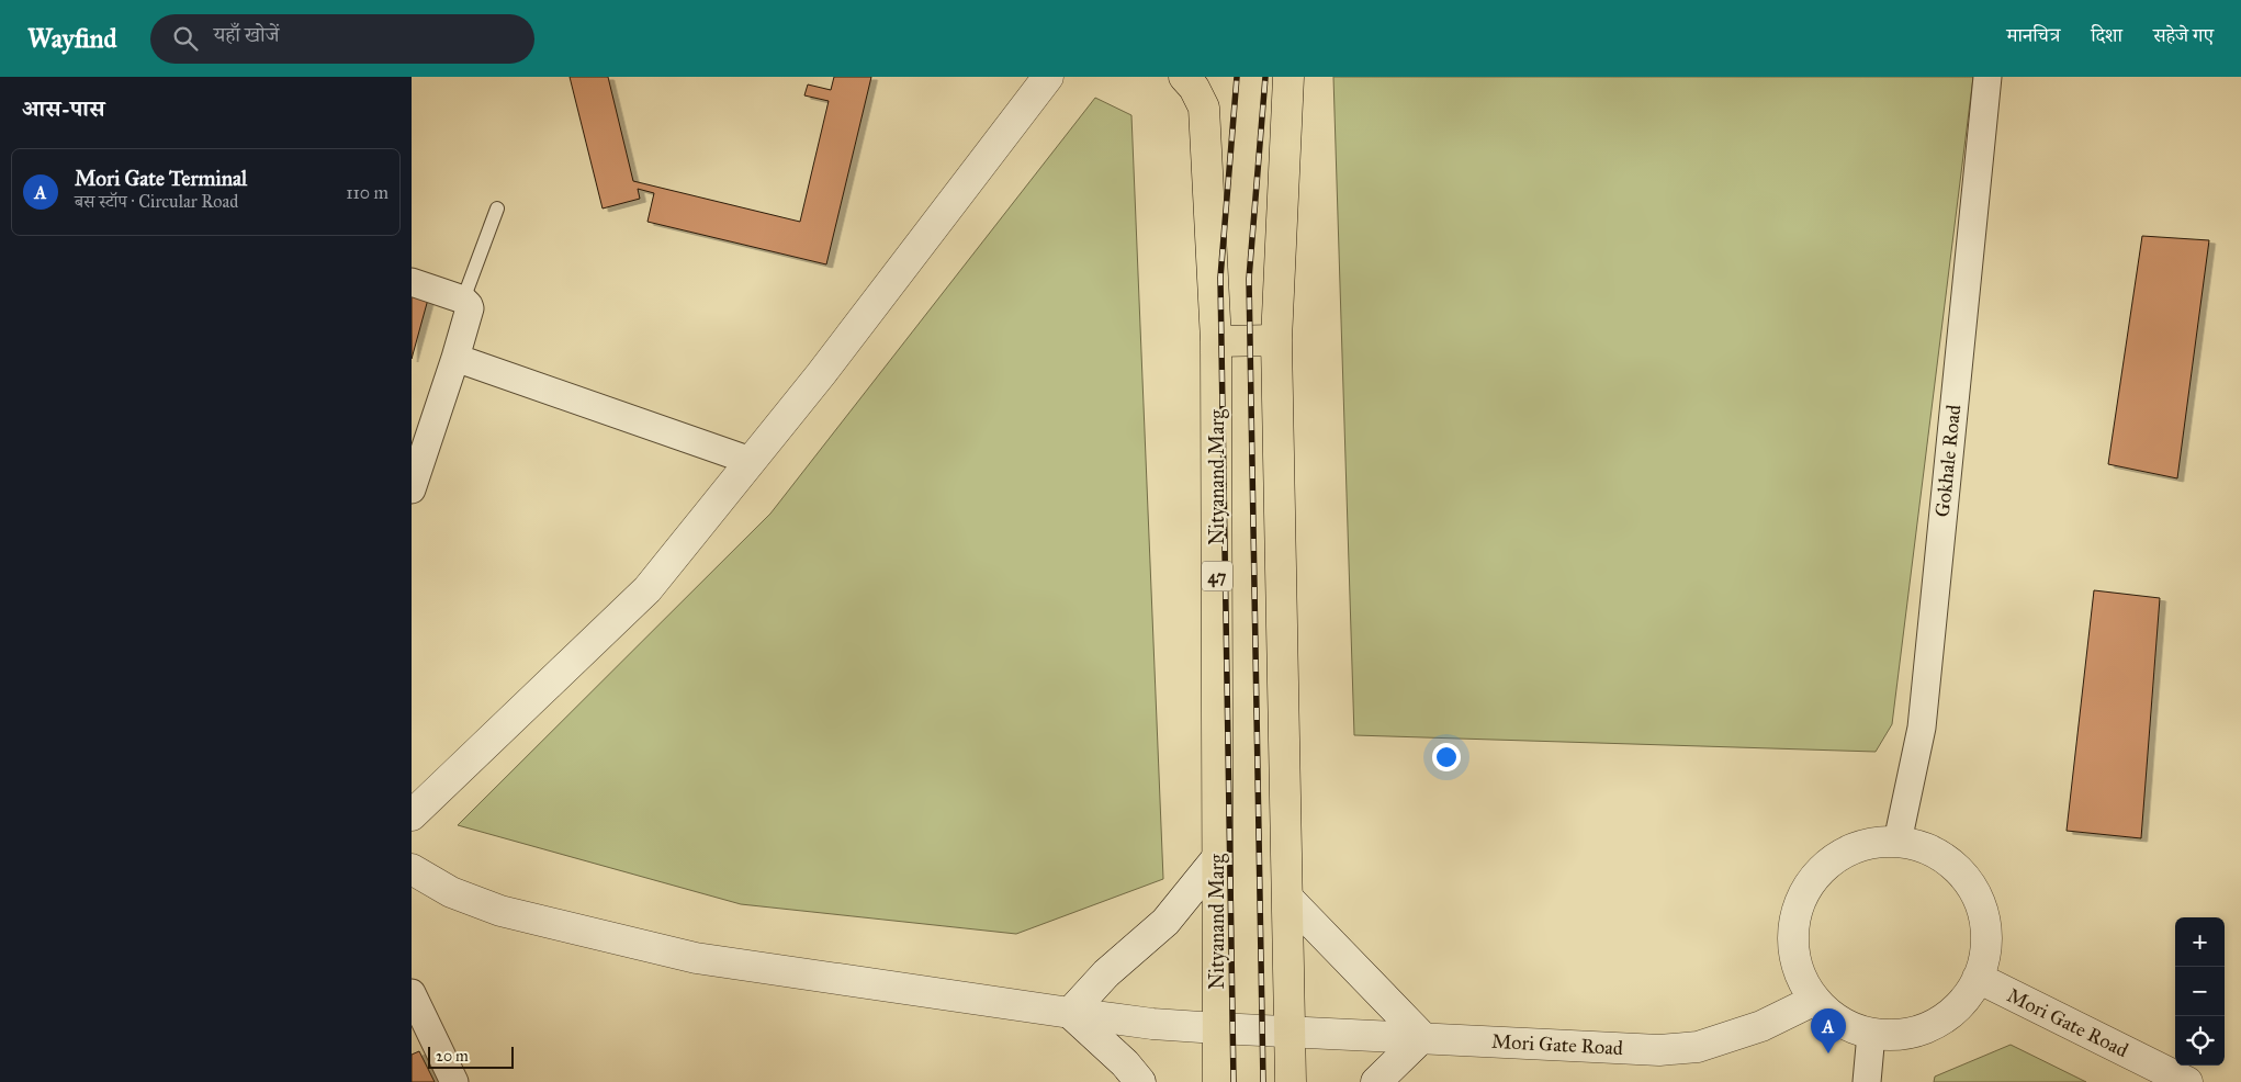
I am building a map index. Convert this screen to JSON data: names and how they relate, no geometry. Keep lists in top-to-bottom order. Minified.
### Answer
{"streets":{"main road":["Nityanand Marg","47"],"street":["Gokhale Road","Mori Gate Road"]},"crossings":[["Gokhale Road","Mori Gate Road"],["Nityanand Marg","Mori Gate Road"]],"scale_bar":"20 m","page":{"header":"Wayfind","search":"यहाँ खोजें","nav":["मानचित्र","दिशा","सहेजे गए"],"heading":"आस-पास","list":[{"mark":"A","name":"Mori Gate Terminal","note":"बस स्टॉप · Circular Road","value":"110 m"}],"map_buttons":["+","−"],"pins":"A","scale":"20 m"}}
